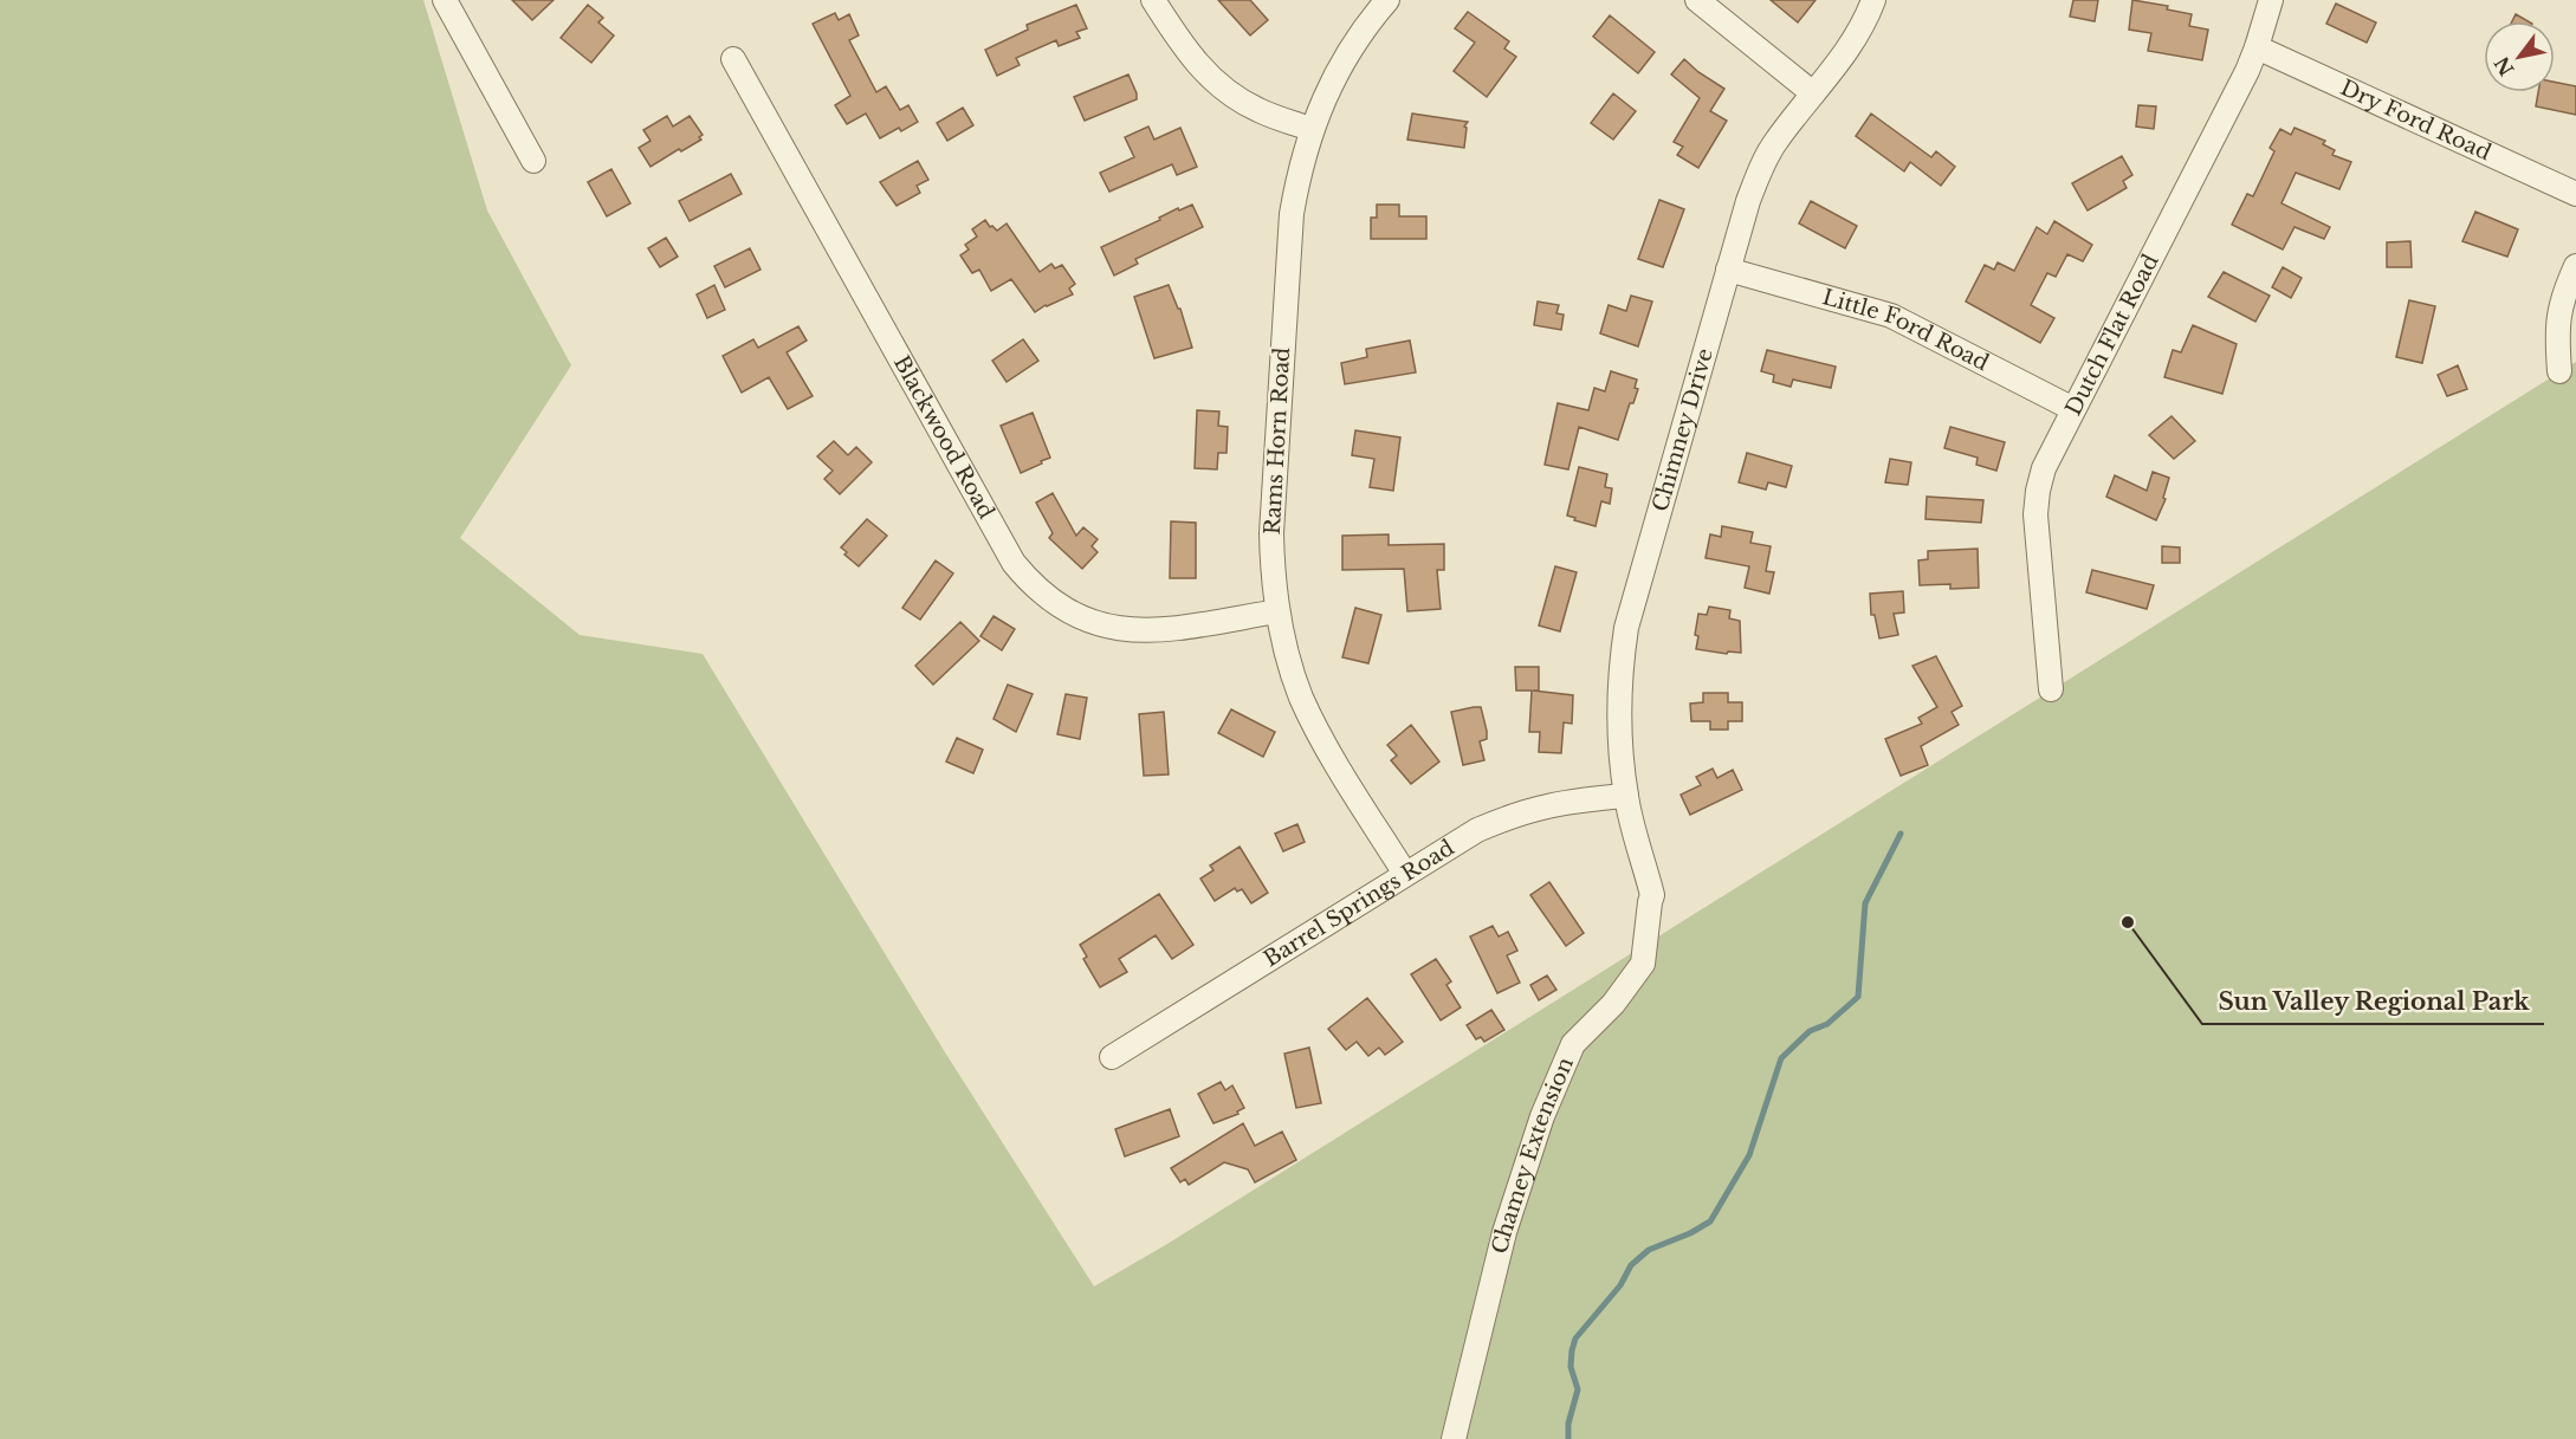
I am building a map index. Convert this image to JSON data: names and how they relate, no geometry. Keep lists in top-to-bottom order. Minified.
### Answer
{"streets":{"street":["Dry Ford Road","Little Ford Road","Dutch Flat Road","Chimney Drive","Blackwood Road","Rams Horn Road","Barrel Springs Road","Chamey Extension"]},"crossings":[["Dry Ford Road","Dutch Flat Road"],["Little Ford Road","Dutch Flat Road"],["Little Ford Road","Chimney Drive"],["Chimney Drive","Barrel Springs Road"],["Chimney Drive","Chamey Extension"],["Blackwood Road","Rams Horn Road"],["Rams Horn Road","Barrel Springs Road"]],"places":["Sun Valley Regional Park"],"north":"bottom left"}
